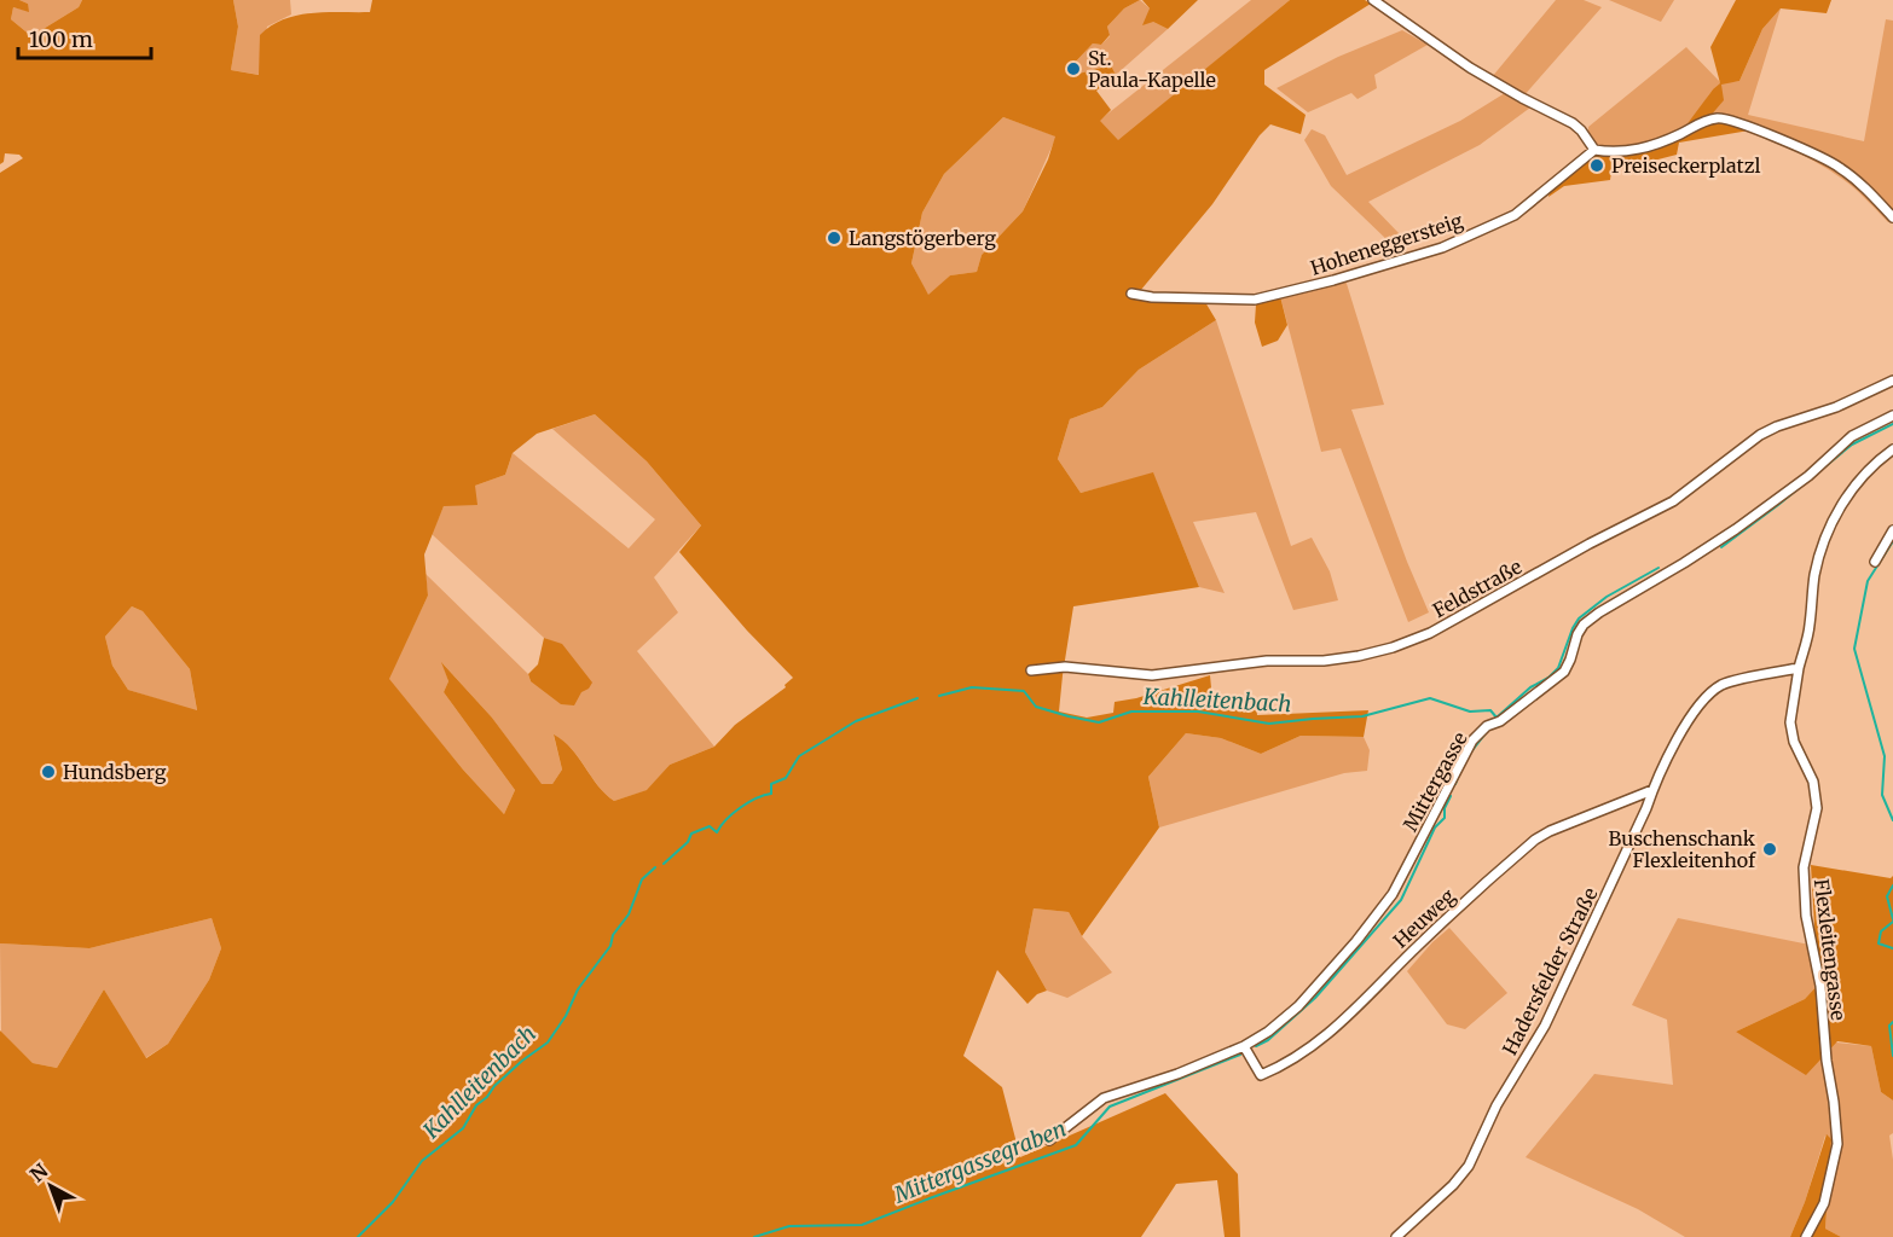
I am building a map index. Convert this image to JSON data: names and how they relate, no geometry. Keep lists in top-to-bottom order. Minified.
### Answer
{"streets":{"street":["Hoheneggersteig","Feldstraße","Mittergasse","Heuweg","Flexleitengasse","Hadersfelder Straße"]},"crossings":[["Mittergasse","Heuweg"],["Heuweg","Hadersfelder Straße"],["Flexleitengasse","Hadersfelder Straße"]],"water":["Kahlleitenbach","Mittergassegraben"],"places":["St. Paula-Kapelle","Preiseckerplatzl","Langstögerberg","Hundsberg","Buschenschank Flexleitenhof"],"scale_bar":"100 m","north":"top left"}
